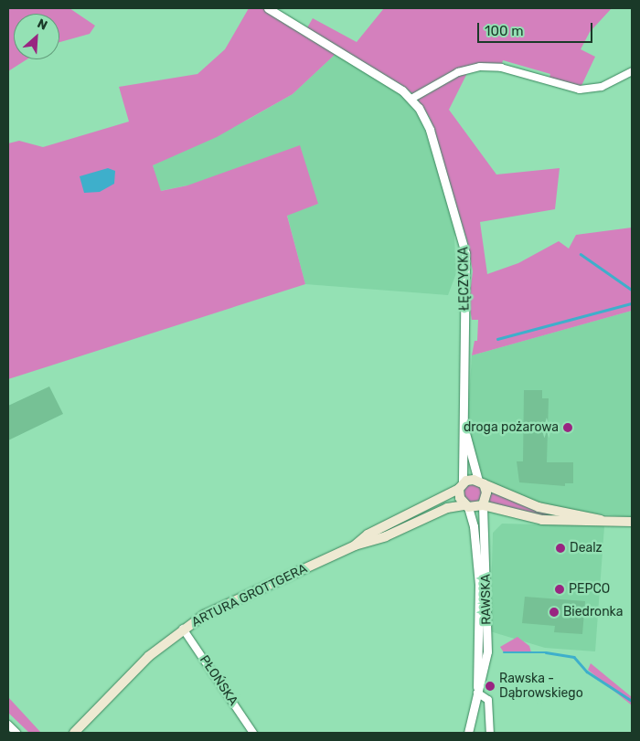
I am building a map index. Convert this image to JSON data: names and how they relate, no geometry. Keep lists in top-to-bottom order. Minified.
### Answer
{"streets":{"main road":["ARTURA GROTTGERA"],"street":["ŁĘCZYCKA","RAWSKA","PŁOŃSKA"]},"crossings":[["ŁĘCZYCKA","ARTURA GROTTGERA"],["ŁĘCZYCKA","RAWSKA"],["ARTURA GROTTGERA","RAWSKA"],["ARTURA GROTTGERA","PŁOŃSKA"]],"places":["droga pożarowa","Dealz","PEPCO","Biedronka","Rawska - Dąbrowskiego"],"scale_bar":"100 m","north":"top right"}
